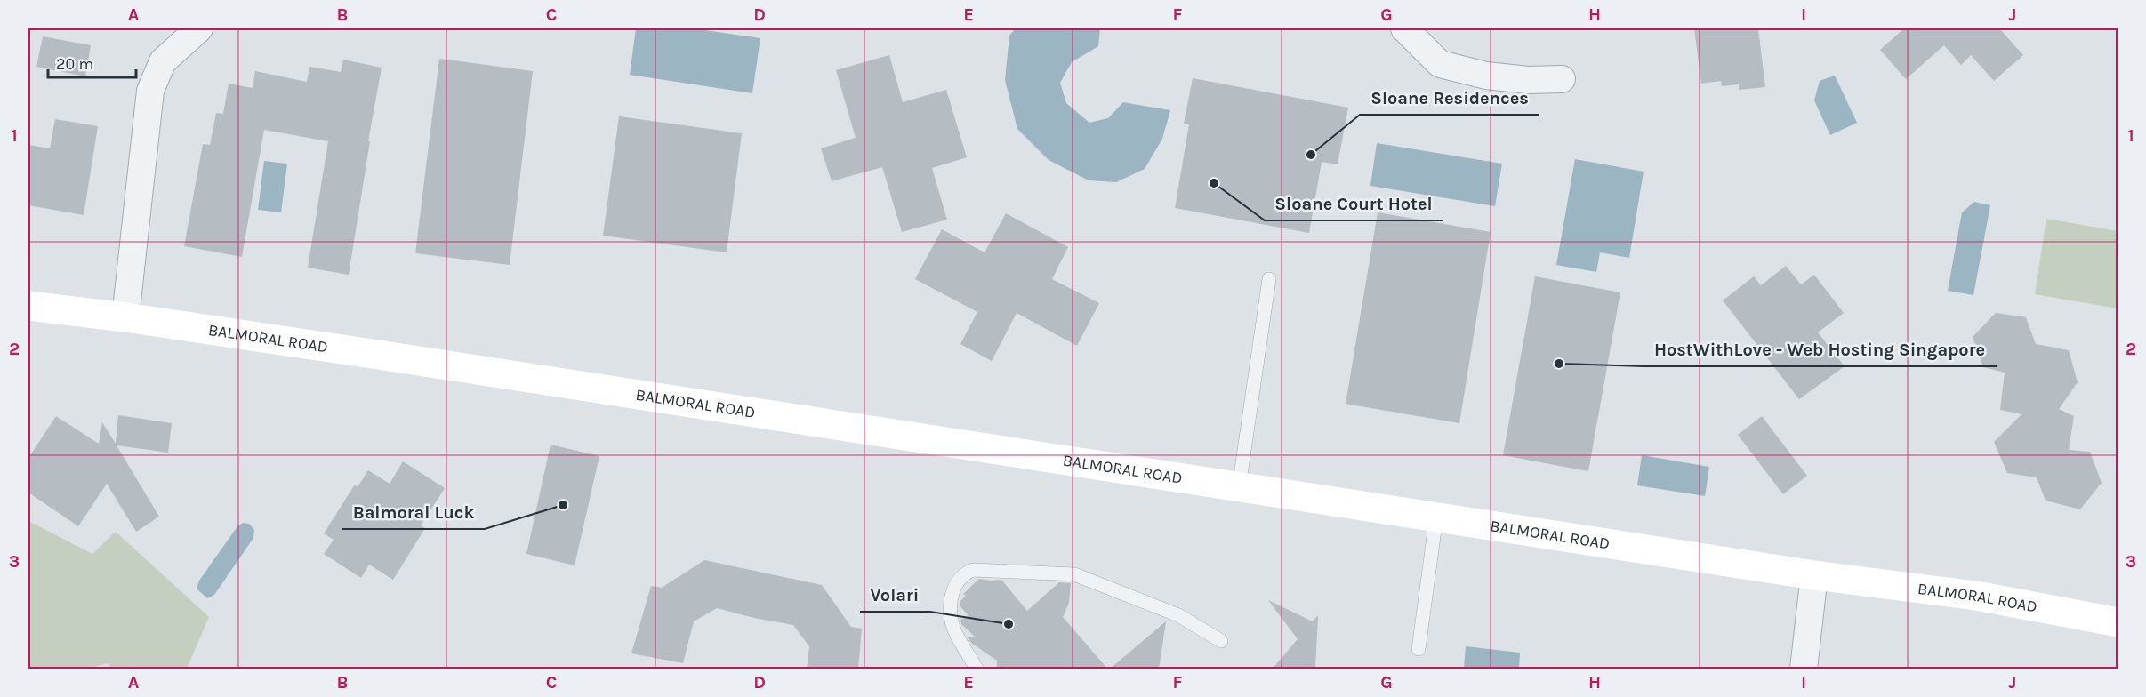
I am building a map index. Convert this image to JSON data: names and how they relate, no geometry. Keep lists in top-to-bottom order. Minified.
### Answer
{"streets":{"street":["BALMORAL ROAD"]},"places":["Sloane Residences","Sloane Court Hotel","HostWithLove - Web Hosting Singapore","Balmoral Luck","Volari"],"scale_bar":"20 m","grid":{"columns":["A","B","C","D","E","F","G","H","I","J"],"rows":["1","2","3"]}}
